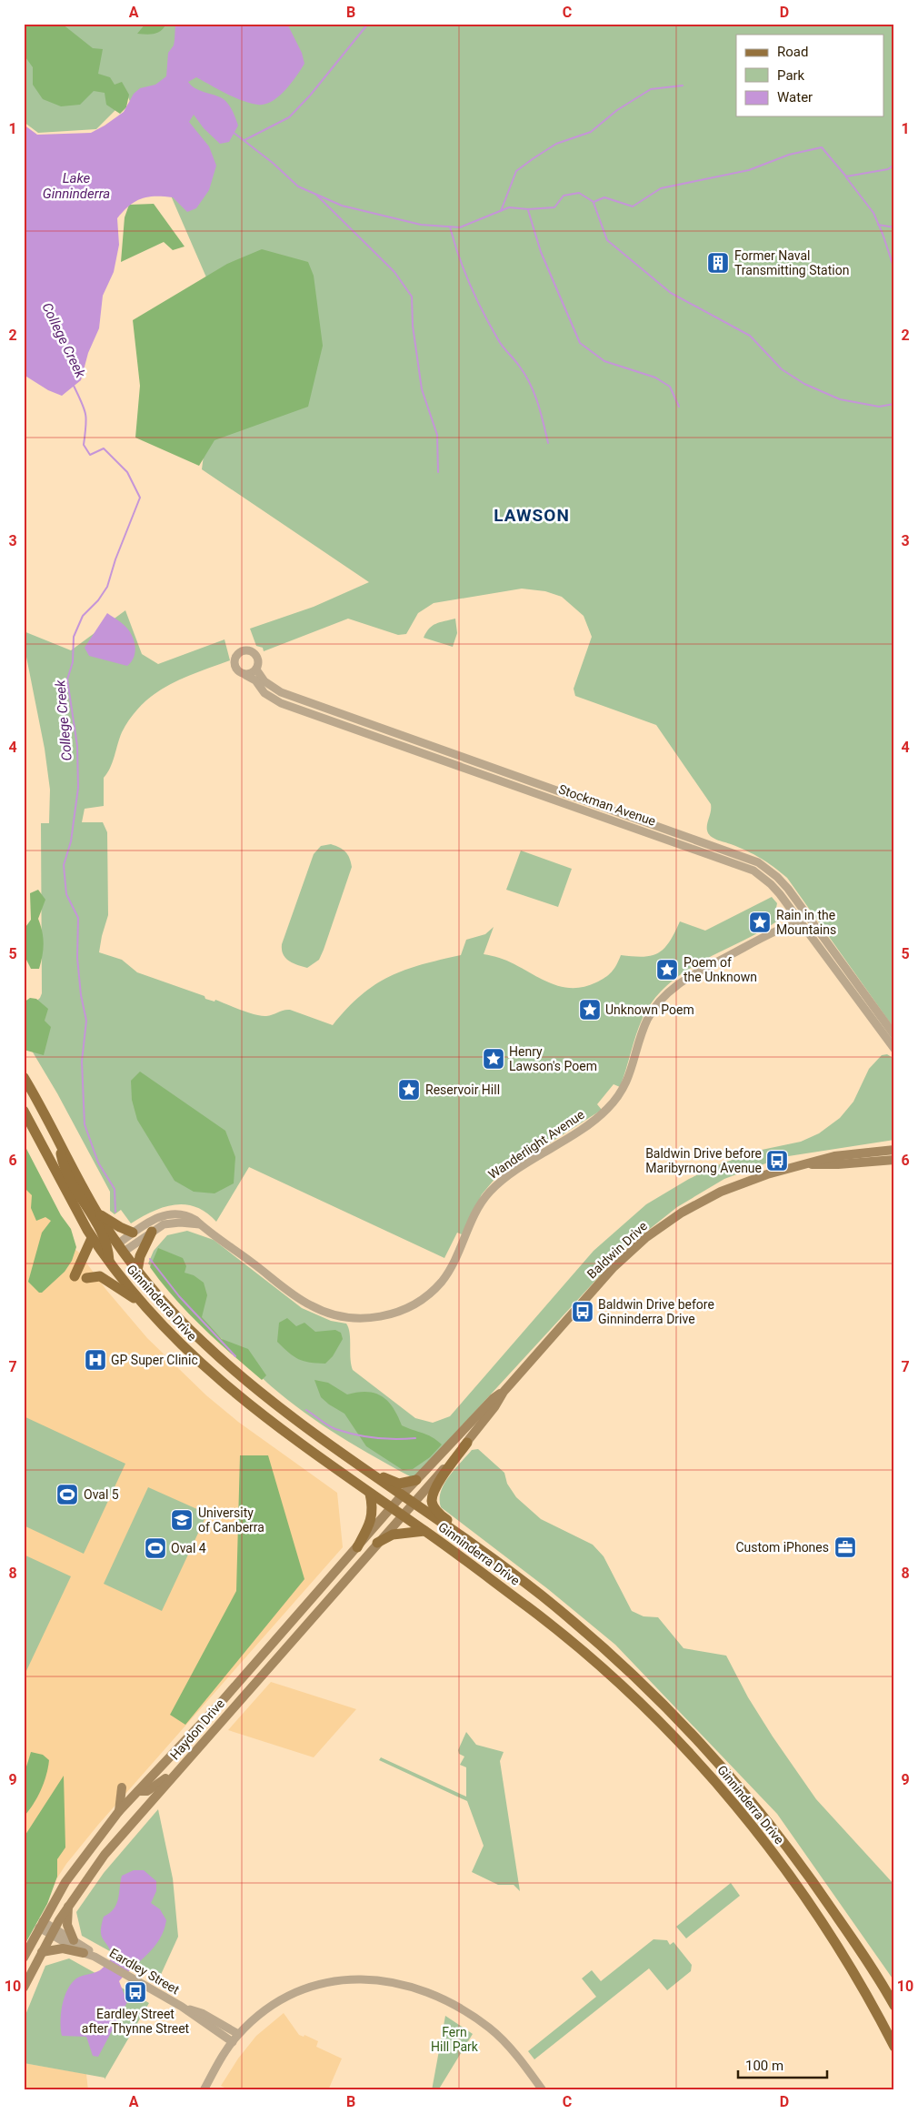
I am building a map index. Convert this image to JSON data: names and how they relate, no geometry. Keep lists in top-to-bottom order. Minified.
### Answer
{"streets":{"main road":["Baldwin Drive","Ginninderra Drive","Haydon Drive"],"street":["Stockman Avenue","Wanderlight Avenue","Eardley Street"]},"crossings":[["Stockman Avenue","Wanderlight Avenue"],["Wanderlight Avenue","Ginninderra Drive"],["Baldwin Drive","Ginninderra Drive"],["Baldwin Drive","Haydon Drive"],["Ginninderra Drive","Haydon Drive"],["Haydon Drive","Eardley Street"]],"districts":["LAWSON"],"water":["Lake Ginninderra","College Creek"],"parks":["Fern Hill Park"],"places":{"building":["Former Naval Transmitting Station"],"place":["Rain in the Mountains","Poem of the Unknown","Unknown Poem","Henry Lawson's Poem","Reservoir Hill"],"bus stop":["Baldwin Drive before Maribyrnong Avenue","Baldwin Drive before Ginninderra Drive","Eardley Street after Thynne Street"],"hospital":["GP Super Clinic"],"sports":["Oval 5","Oval 4"],"school or university":["University of Canberra"],"office":["Custom iPhones"]},"legend":["Road","Park","Water"],"scale_bar":"100 m","grid":{"columns":["A","B","C","D"],"rows":["1","2","3","4","5","6","7","8","9","10"]}}
